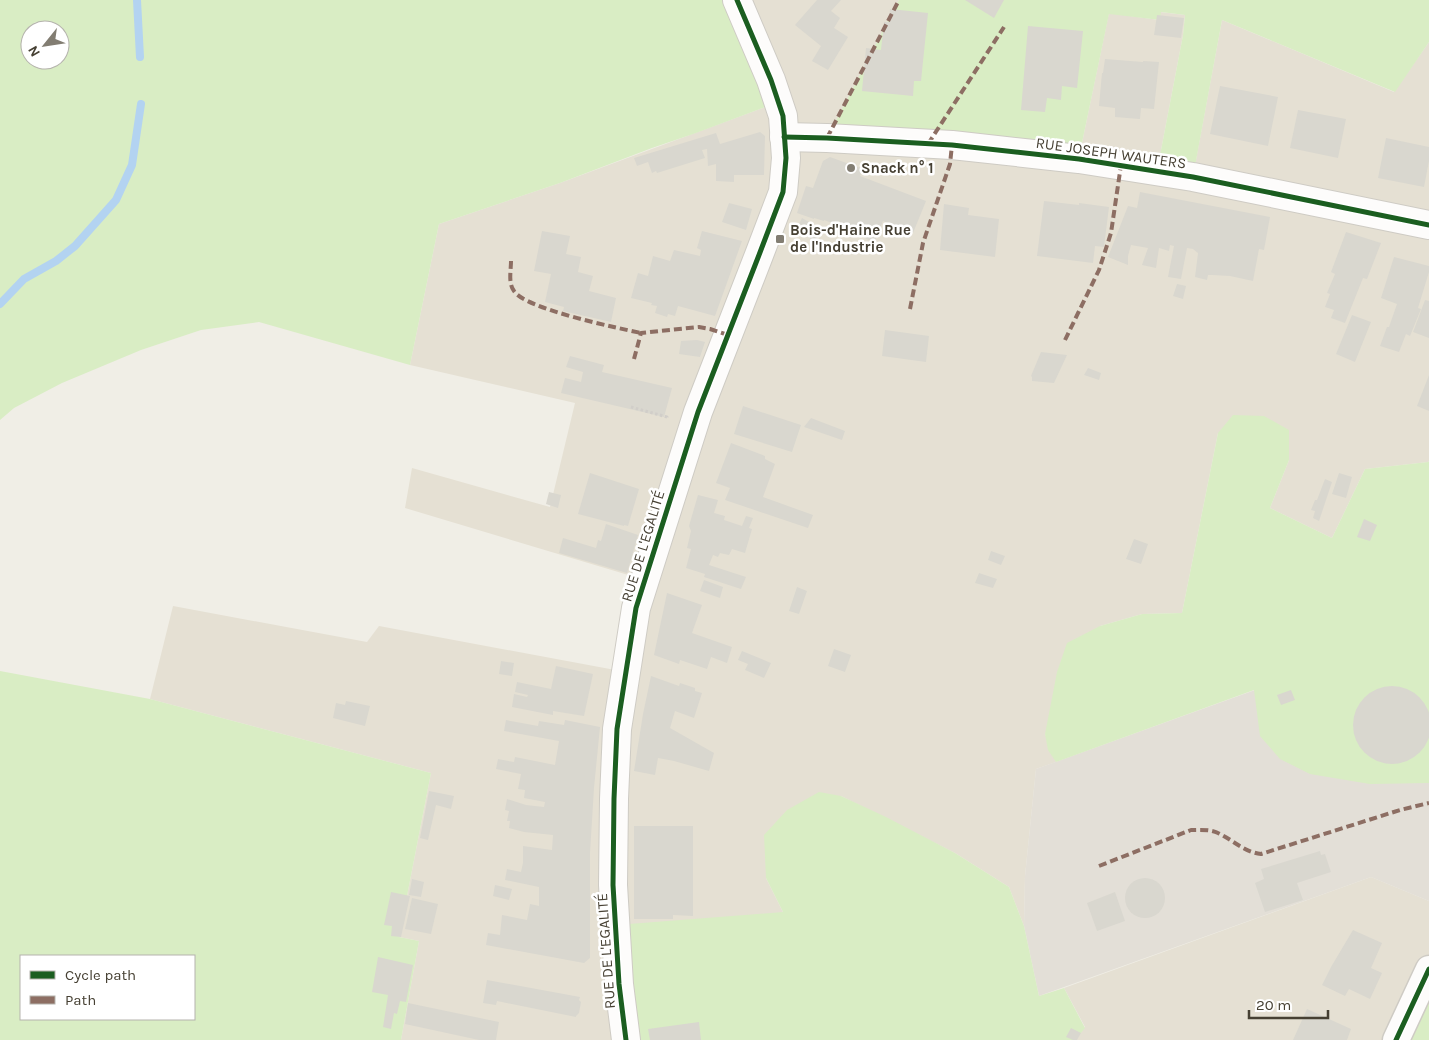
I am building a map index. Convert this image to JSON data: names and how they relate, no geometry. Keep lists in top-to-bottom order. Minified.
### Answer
{"streets":{"street":["RUE JOSEPH WAUTERS","RUE DE L'EGALITÉ"]},"crossings":[["RUE JOSEPH WAUTERS","RUE DE L'EGALITÉ"]],"places":{"other":["Snack n° 1"],"transit":["Bois-d'Haine Rue de l'Industrie"]},"legend":["Cycle path","Path"],"scale_bar":"20 m","north":"bottom left"}
